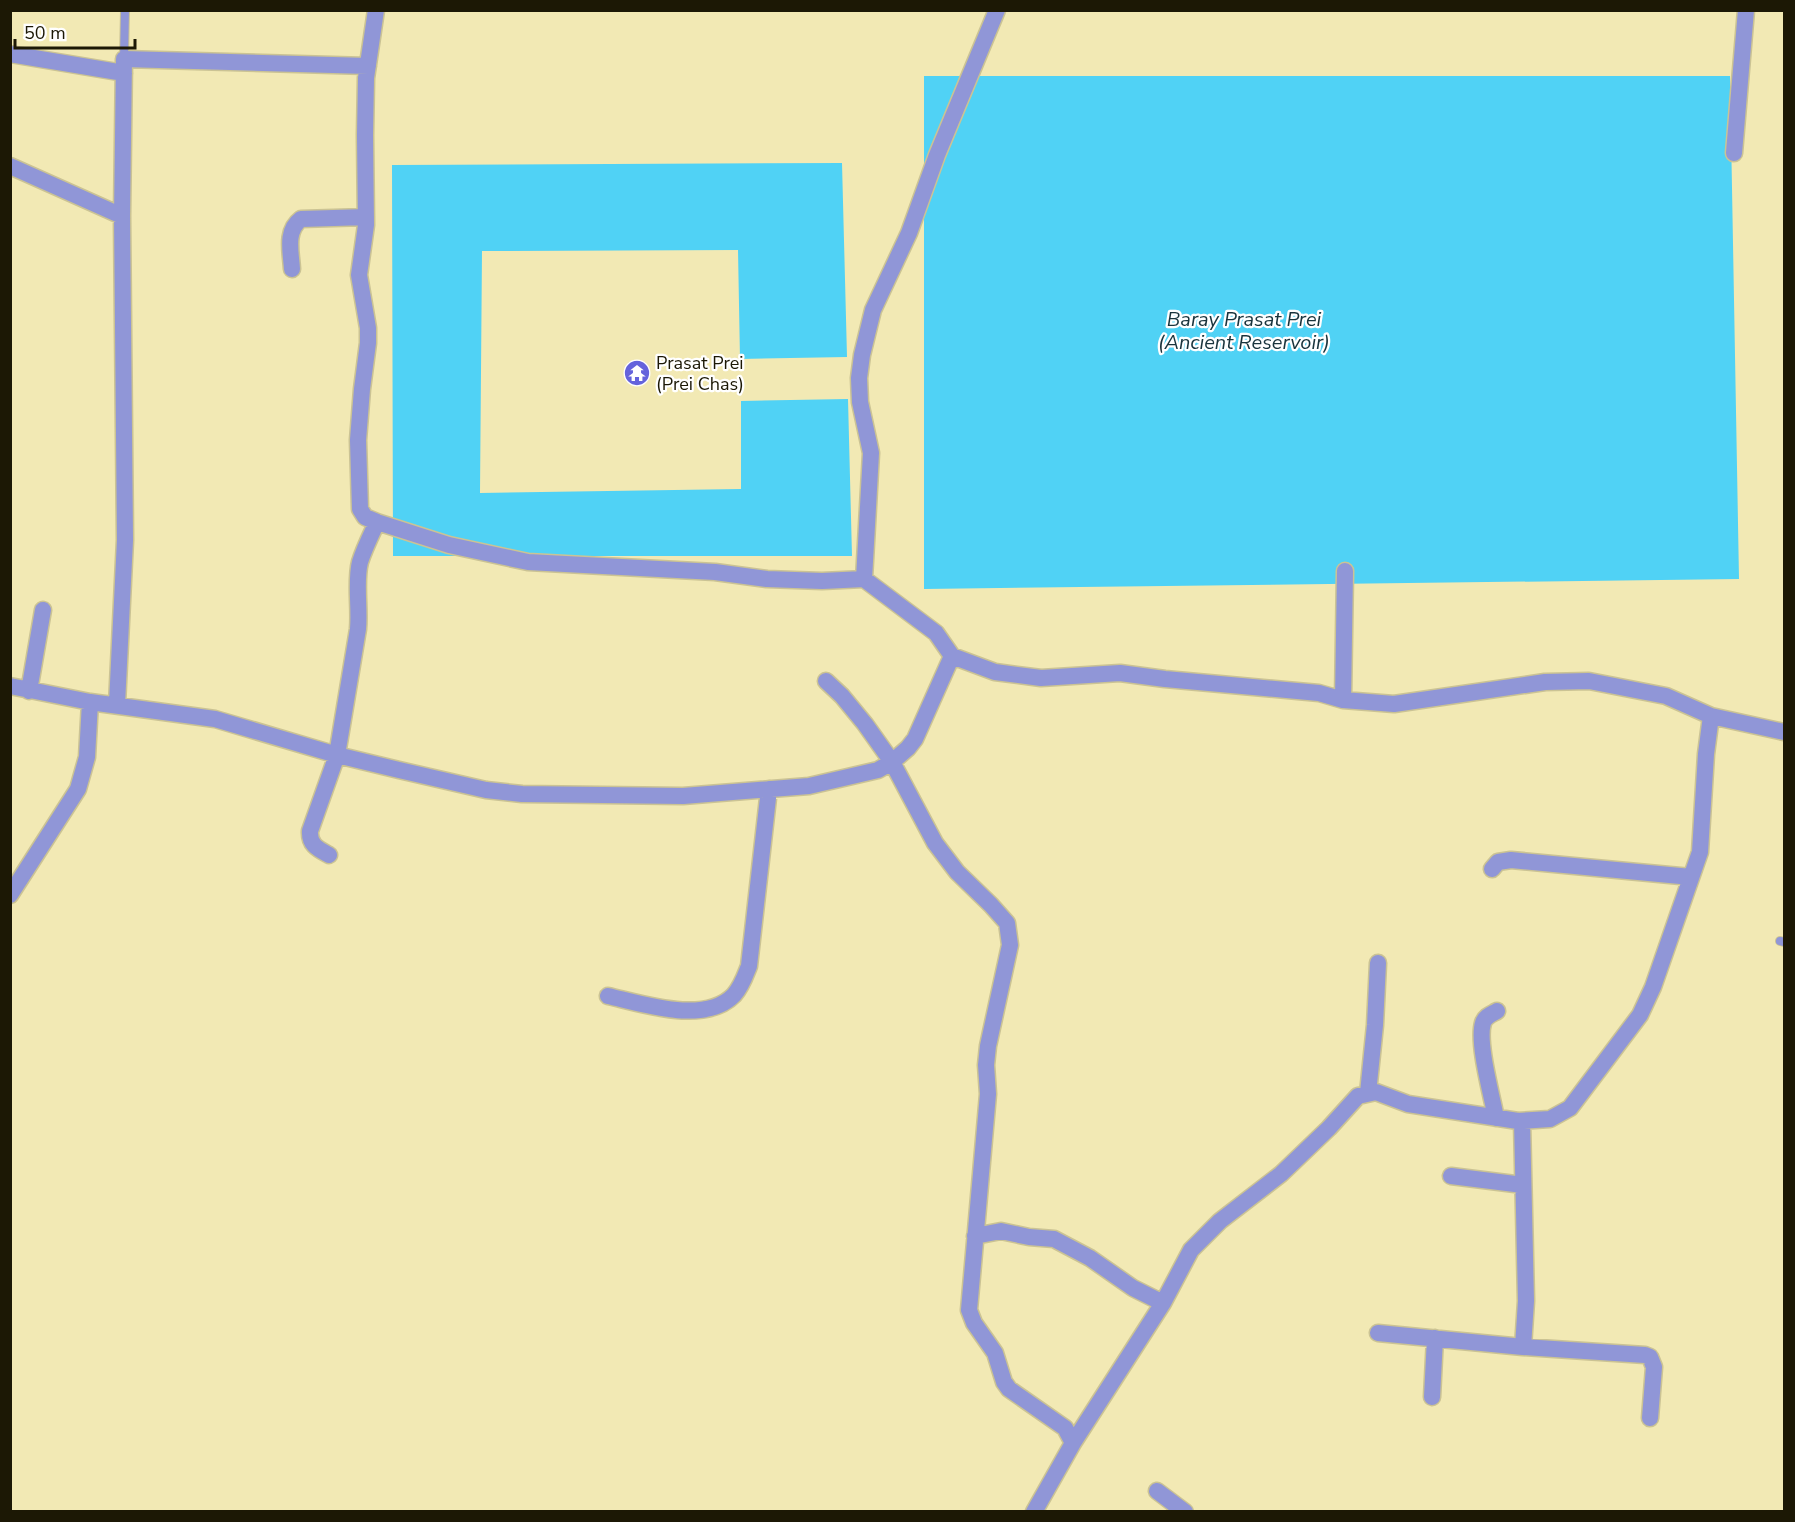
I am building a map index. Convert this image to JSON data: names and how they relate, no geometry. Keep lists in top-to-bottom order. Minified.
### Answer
{"water":["Baray Prasat Prei (Ancient Reservoir)"],"places":{"temple":["Prasat Prei (Prei Chas)"]},"scale_bar":"50 m"}
